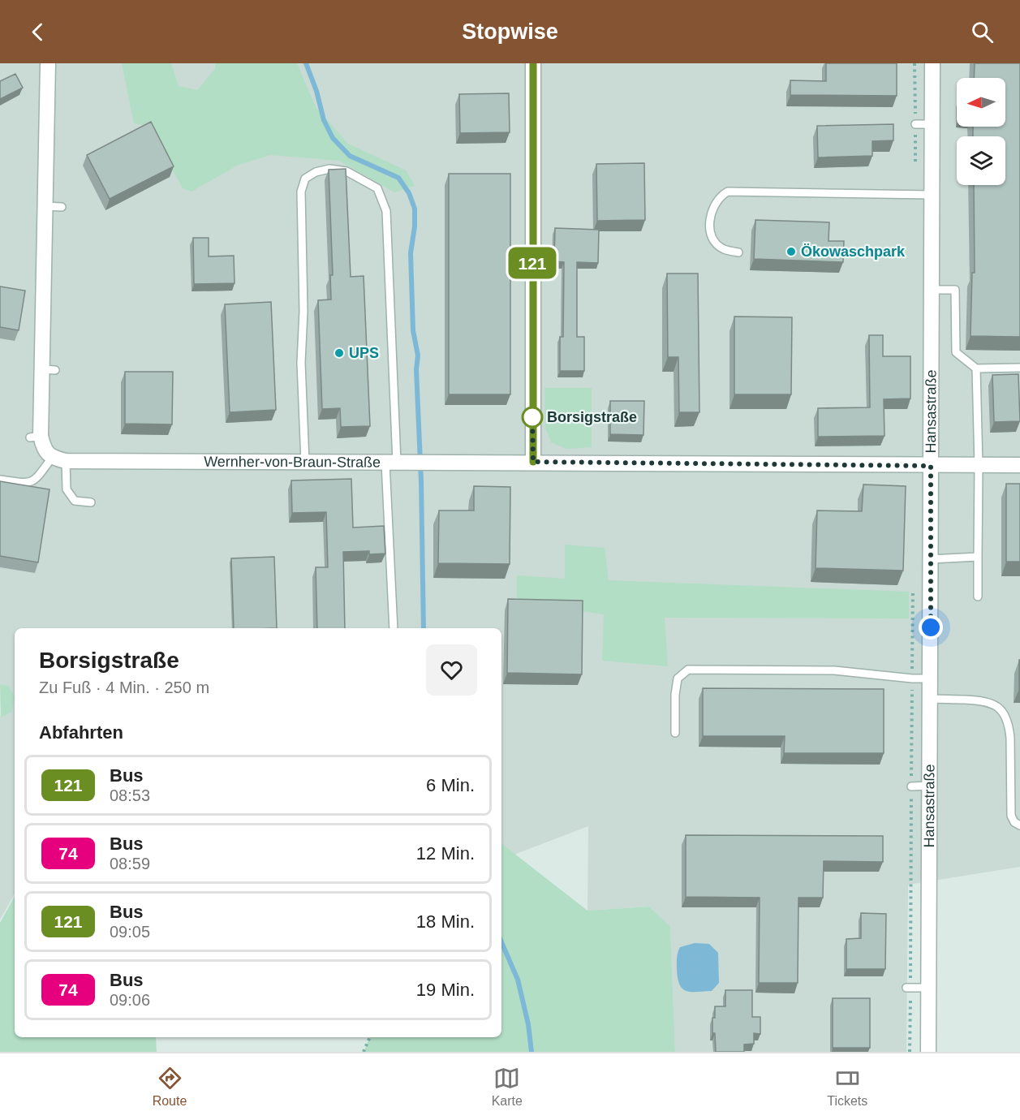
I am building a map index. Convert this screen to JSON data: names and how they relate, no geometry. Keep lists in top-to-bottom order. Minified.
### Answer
{"streets":{"street":["Hansastraße","Wernher-von-Braun-Straße"]},"crossings":[["Hansastraße","Wernher-von-Braun-Straße"]],"places":["Ökowaschpark","UPS","Borsigstraße"],"lines":["bus line 121"],"north":"left","page":{"header":"Stopwise","on_map":"121","heading":[["Borsigstraße","Zu Fuß · 4 Min. · 250 m"],"Abfahrten"],"list":[{"mark":"121","name":"Bus","note":"08:53","value":"6 Min."},{"mark":"74","name":"Bus","note":"08:59","value":"12 Min."},{"mark":"121","name":"Bus","note":"09:05","value":"18 Min."},{"mark":"74","name":"Bus","note":"09:06","value":"19 Min."}],"tabs":["Route","Karte","Tickets"]}}
